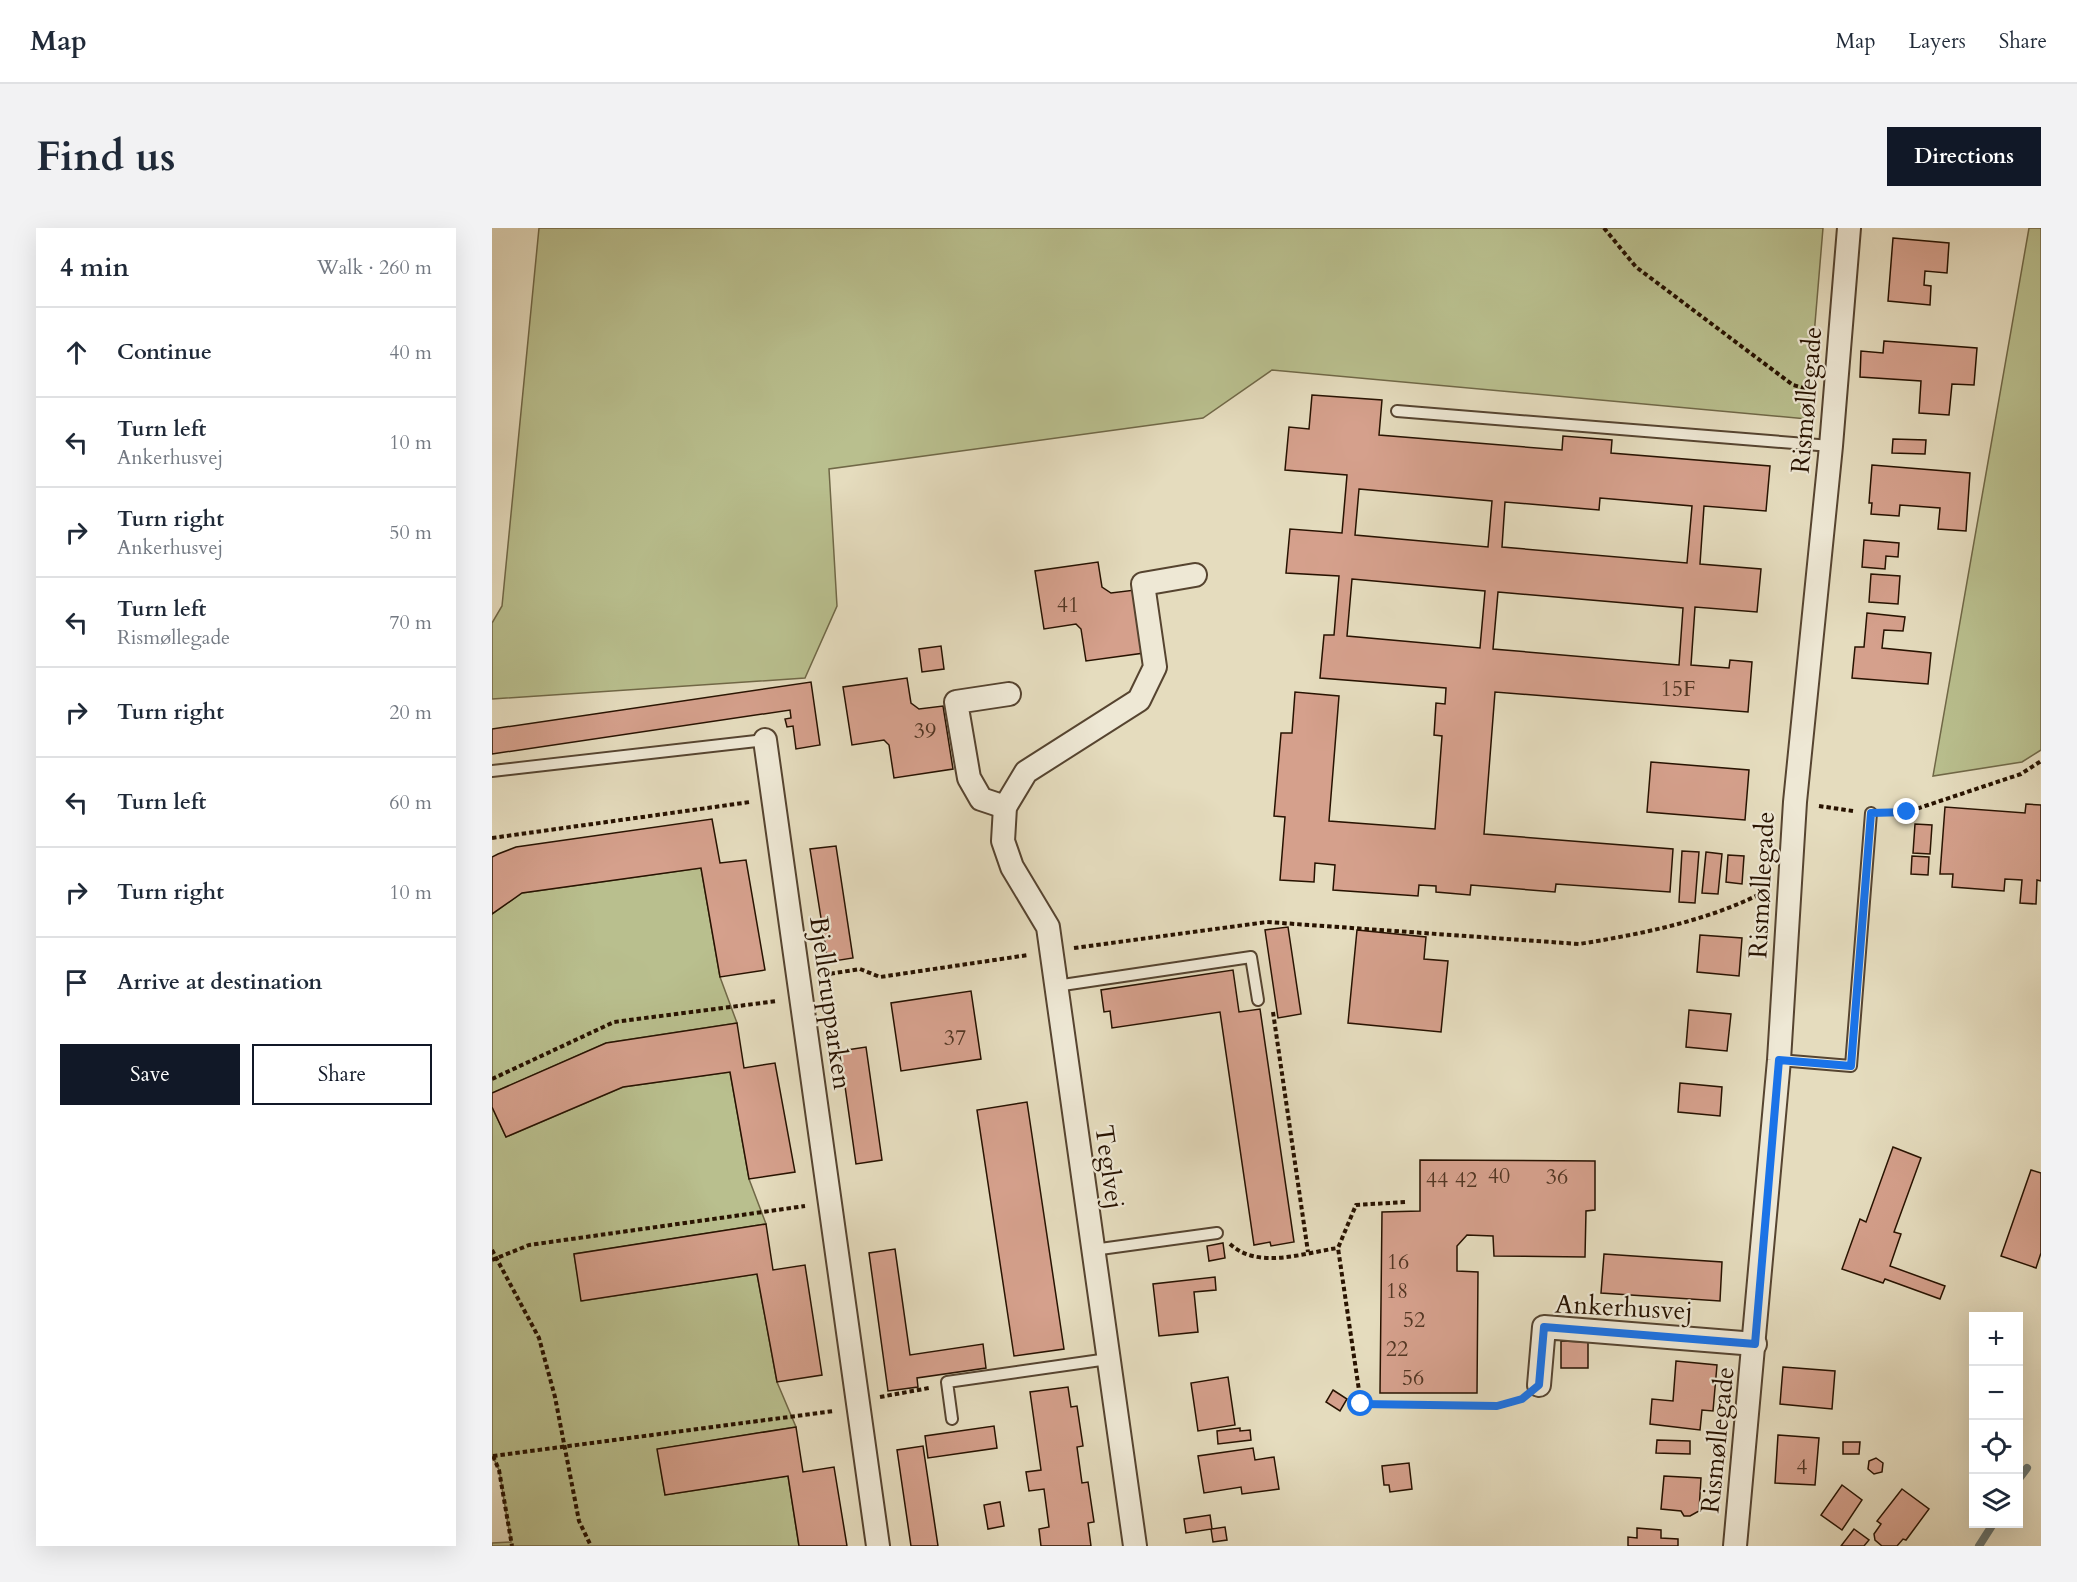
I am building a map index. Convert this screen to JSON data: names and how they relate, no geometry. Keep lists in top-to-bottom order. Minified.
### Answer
{"streets":{"street":["Rismøllegade","Bjellerupparken","Teglvej","Ankerhusvej"]},"crossings":[["Rismøllegade","Ankerhusvej"]],"house_numbers":["41","15F","39","37","40","36","44","42","16","18","52","22","56","4"],"page":{"header":"Map","nav":["Map","Layers","Share"],"buttons":["Directions",["Save","Share"]],"title":"Find us","heading":["4 min","Walk · 260 m"],"list":[["Continue","40 m"],["Turn left","Ankerhusvej","10 m"],["Turn right","Ankerhusvej","50 m"],["Turn left","Rismøllegade","70 m"],["Turn right","20 m"],["Turn left","60 m"],["Turn right","10 m"],"Arrive at destination"],"map_buttons":["+","−"]}}
